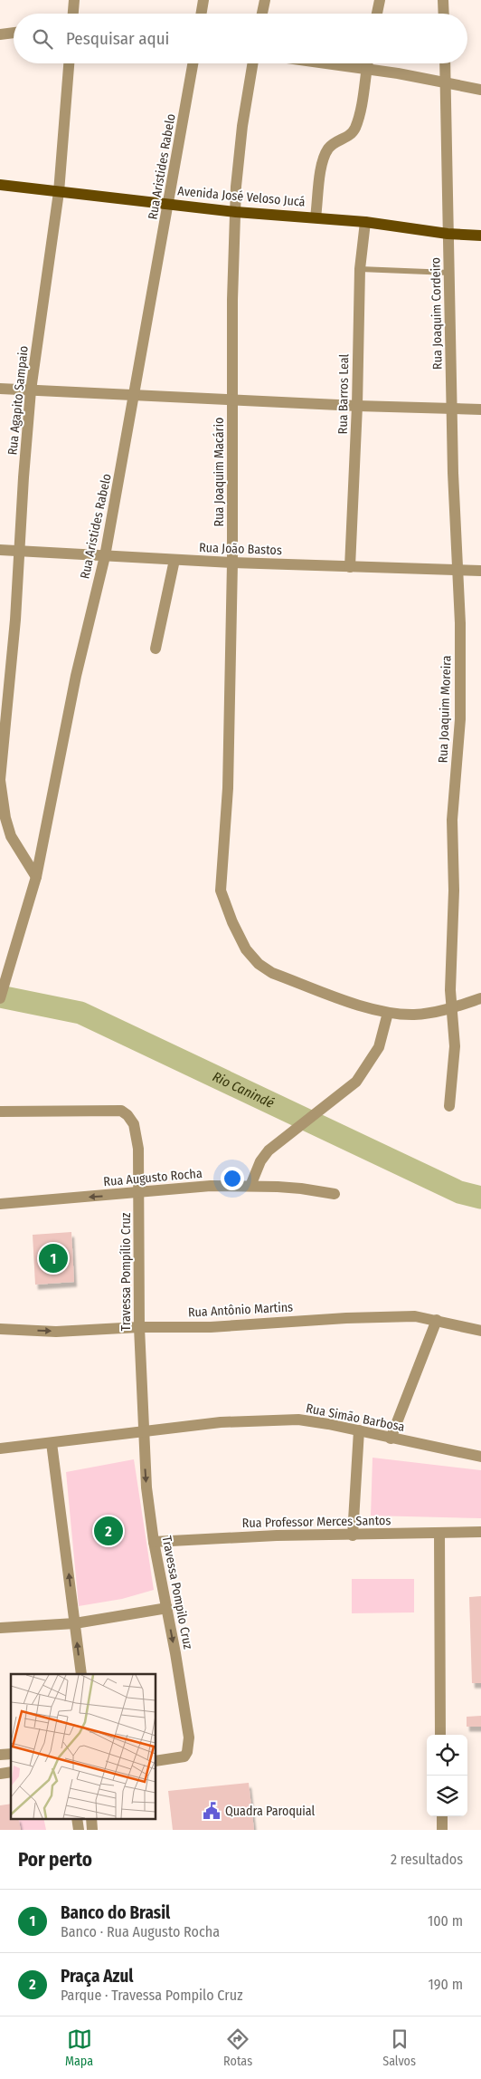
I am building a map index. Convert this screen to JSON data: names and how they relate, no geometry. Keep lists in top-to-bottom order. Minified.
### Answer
{"streets":{"main road":["Avenida José Veloso Jucá"],"street":["Rua Aristides Rabelo","Rua Joaquim Cordeiro","Rua Barros Leal","Rua Agapito Sampaio","Rua Joaquim Macário","Rua João Bastos","Rua Joaquim Moreira","Rua Augusto Rocha","Travessa Pompílio Cruz","Rua Antônio Martins","Rua Simão Barbosa","Rua Professor Merces Santos","Travessa Pompilo Cruz"]},"crossings":[["Rua Aristides Rabelo","Avenida José Veloso Jucá"],["Rua Aristides Rabelo","Rua Agapito Sampaio"],["Rua Aristides Rabelo","Rua João Bastos"],["Avenida José Veloso Jucá","Rua Joaquim Cordeiro"],["Avenida José Veloso Jucá","Rua Barros Leal"],["Avenida José Veloso Jucá","Rua Agapito Sampaio"],["Avenida José Veloso Jucá","Rua Joaquim Macário"],["Rua Joaquim Cordeiro","Rua João Bastos"],["Rua Joaquim Cordeiro","Rua Joaquim Moreira"],["Rua Barros Leal","Rua João Bastos"],["Rua Agapito Sampaio","Rua João Bastos"],["Rua Joaquim Macário","Rua João Bastos"],["Rua João Bastos","Rua Joaquim Moreira"],["Rua Augusto Rocha","Travessa Pompílio Cruz"],["Travessa Pompílio Cruz","Rua Antônio Martins"],["Travessa Pompílio Cruz","Rua Simão Barbosa"],["Travessa Pompílio Cruz","Travessa Pompilo Cruz"],["Rua Simão Barbosa","Travessa Pompilo Cruz"],["Rua Professor Merces Santos","Travessa Pompilo Cruz"]],"one_way":["Rua Augusto Rocha"],"water":["Rio Canindé"],"places":{"public building":["Quadra Paroquial"]},"page":{"search":"Pesquisar aqui","pins":["1","2"],"heading":["Por perto","2 resultados"],"list":[{"mark":"1","name":"Banco do Brasil","note":"Banco · Rua Augusto Rocha","value":"100 m"},{"mark":"2","name":"Praça Azul","note":"Parque · Travessa Pompilo Cruz","value":"190 m"}],"nav":["Mapa","Rotas","Salvos"]}}
